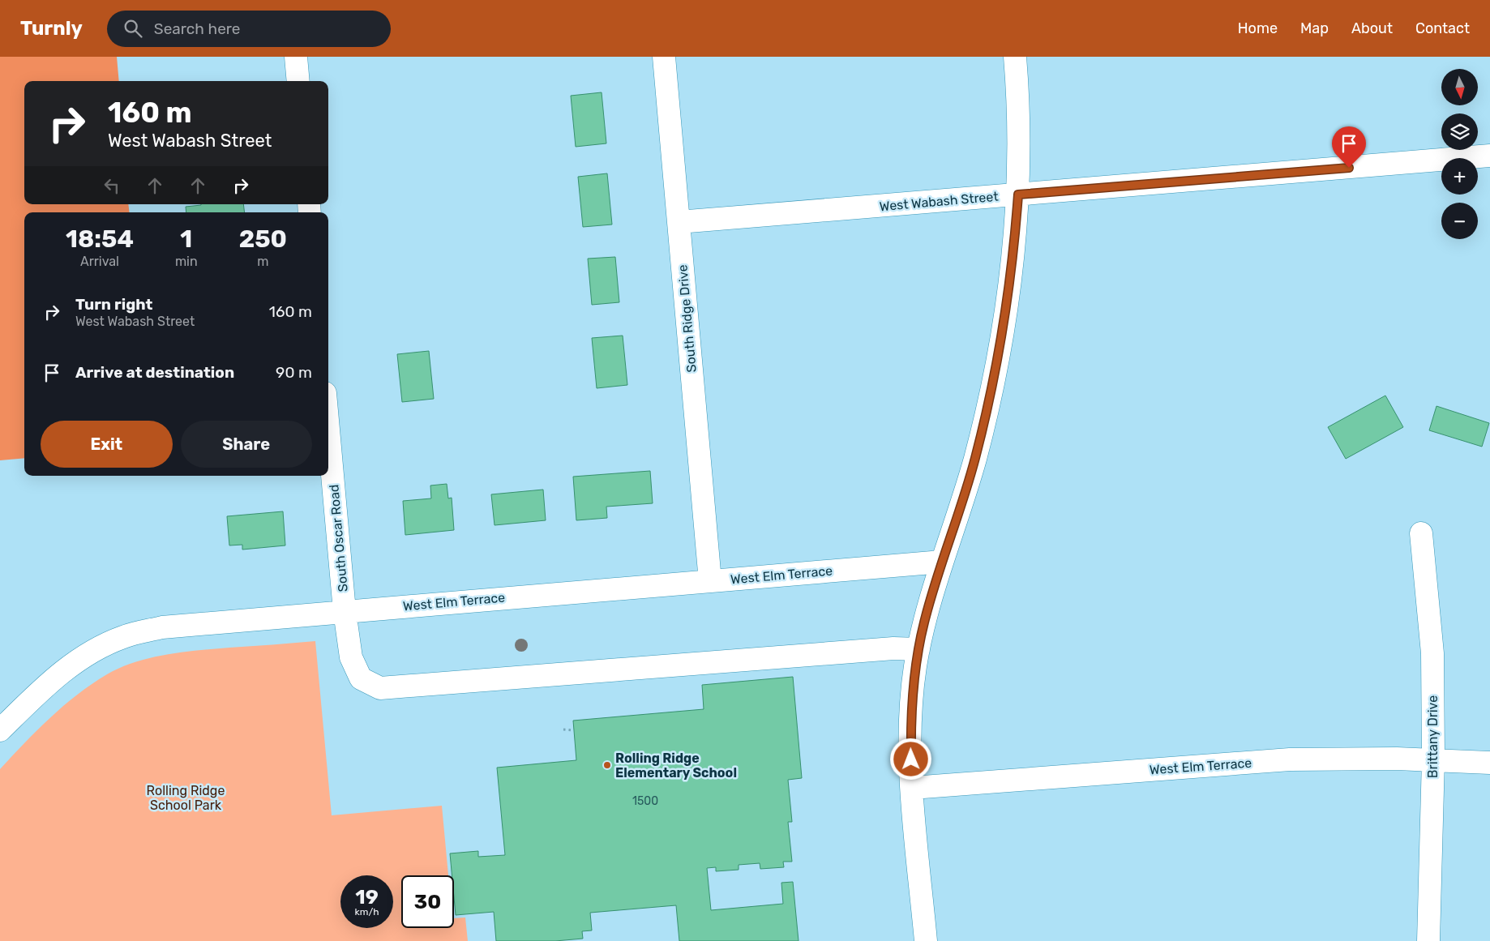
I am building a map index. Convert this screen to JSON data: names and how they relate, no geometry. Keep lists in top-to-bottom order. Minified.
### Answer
{"streets":{"street":["West Wabash Street","South Ridge Drive","South Oscar Road","West Elm Terrace","Brittany Drive"]},"crossings":[["West Wabash Street","South Ridge Drive"],["South Ridge Drive","West Elm Terrace"],["South Oscar Road","West Elm Terrace"],["West Elm Terrace","Brittany Drive"]],"parks":["Rolling Ridge School Park"],"places":["Rolling Ridge Elementary School"],"house_numbers":["1500"],"north":"bottom","page":{"header":"Turnly","search":"Search here","nav":["Home","Map","About","Contact"],"map_buttons":["+","−"],"turn":["160 m","West Wabash Street"],"eta":["18:54","Arrival","1","min","250","m"],"list":[{"name":"Turn right","note":"West Wabash Street","value":"160 m"},{"name":"Arrive at destination","value":"90 m"}],"buttons":["Exit","Share"],"speed":"19 km/h","limit":"30"}}
